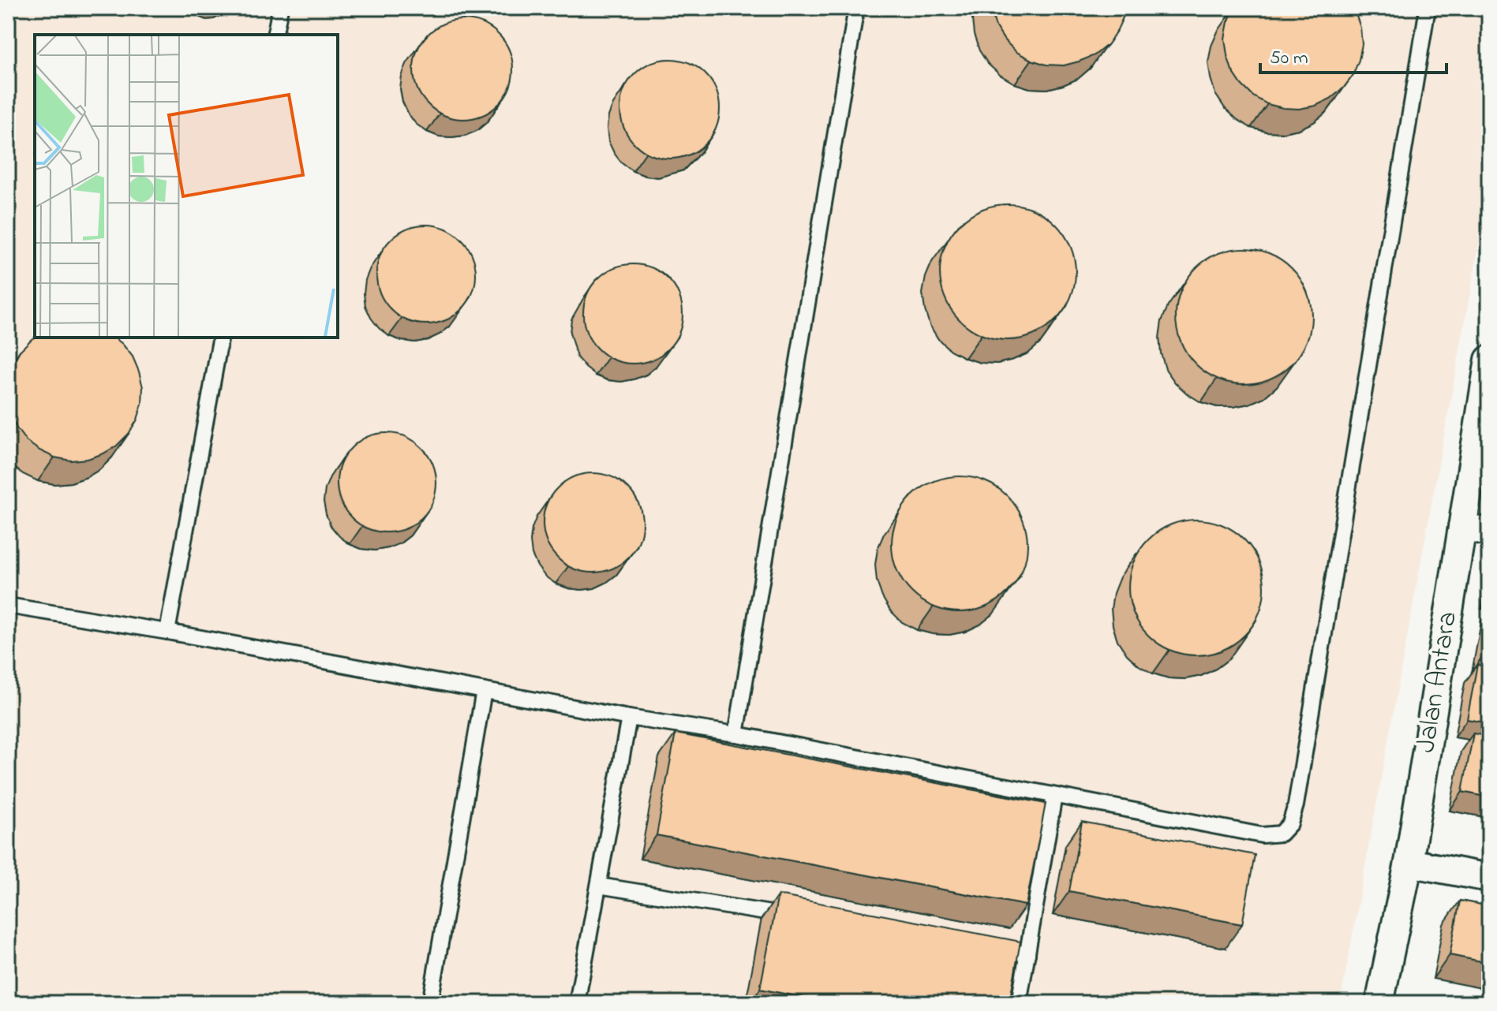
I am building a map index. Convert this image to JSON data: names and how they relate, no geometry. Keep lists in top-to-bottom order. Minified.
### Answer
{"streets":{"street":["Jalan Antara"]},"scale_bar":"50 m"}
